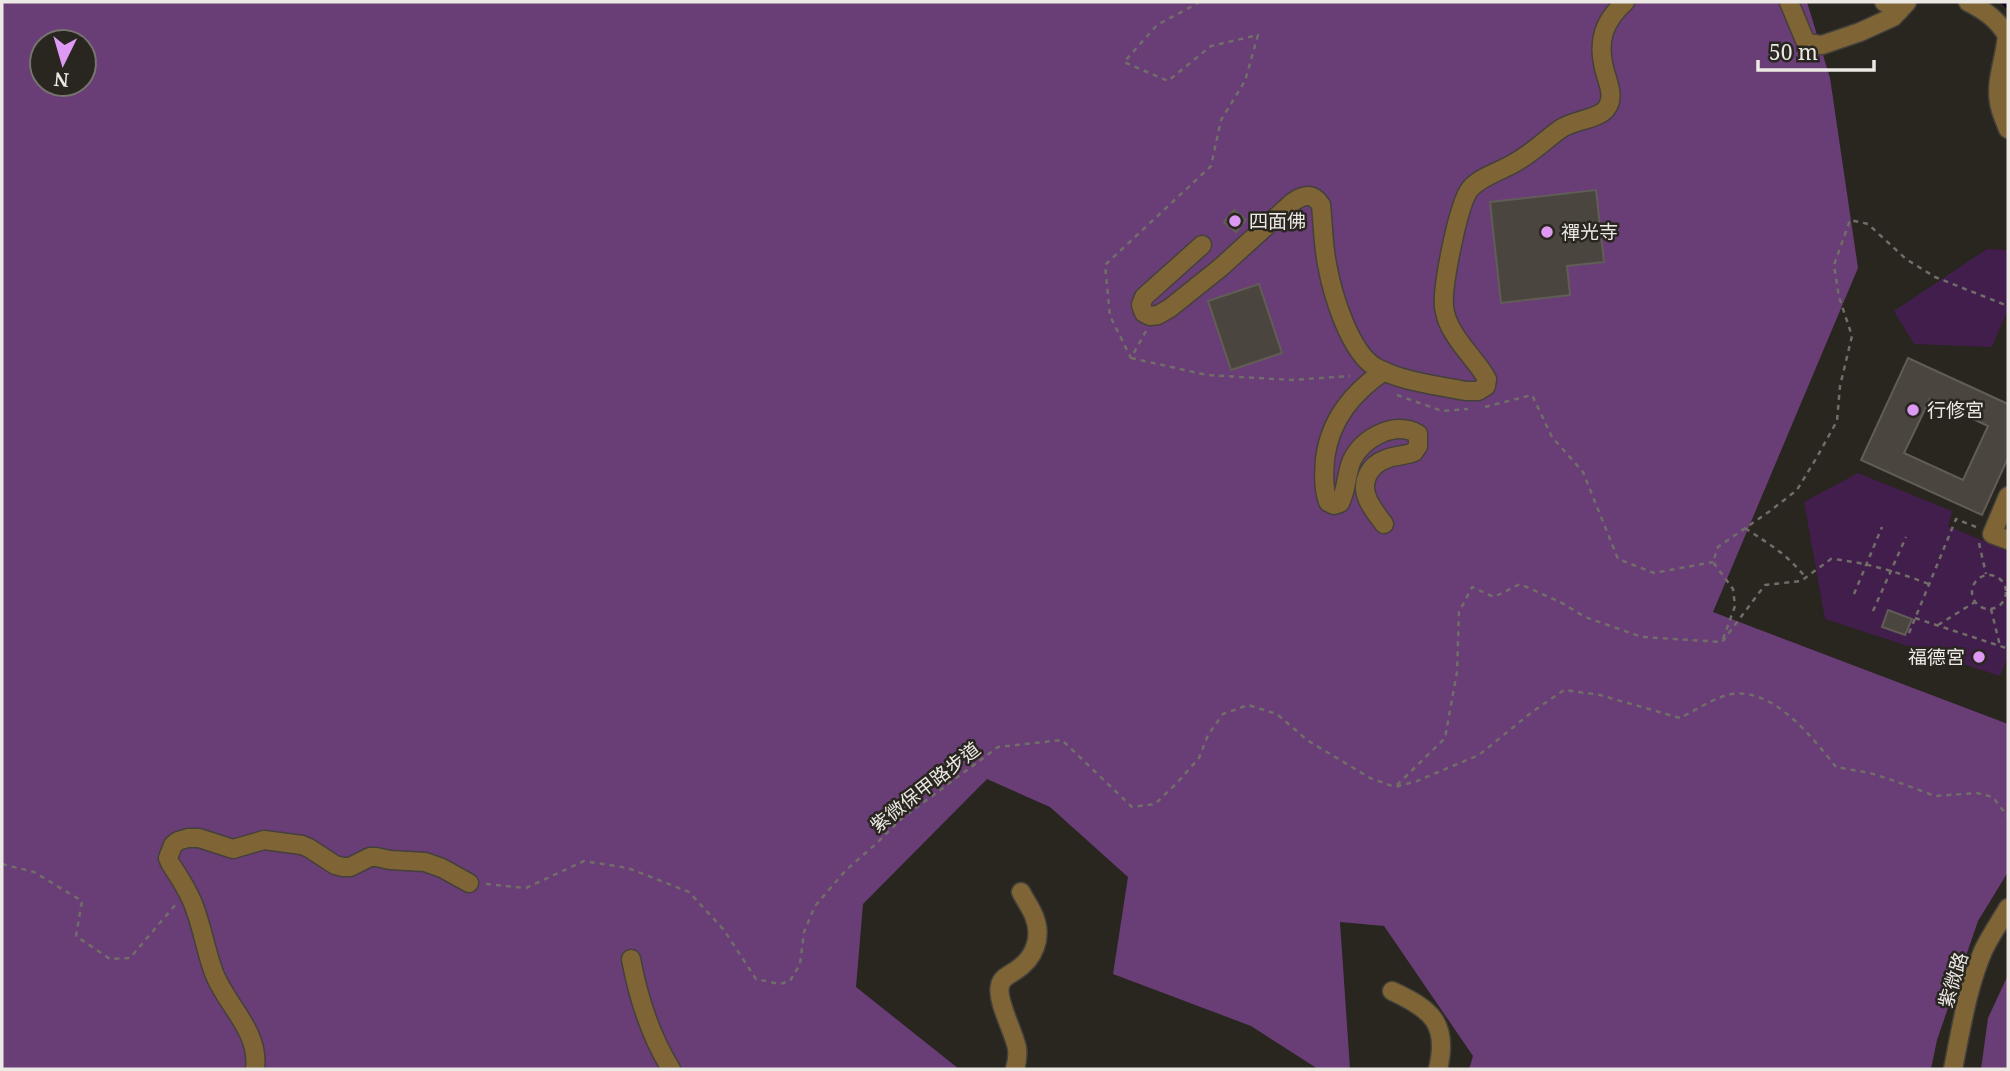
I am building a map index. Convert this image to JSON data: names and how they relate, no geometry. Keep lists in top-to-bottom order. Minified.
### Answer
{"streets":{"street":["紫微路"],"path":["紫微保甲路步道"]},"places":["四面佛","禪光寺","行修宮","福德宮"],"scale_bar":"50 m","north":"bottom"}
